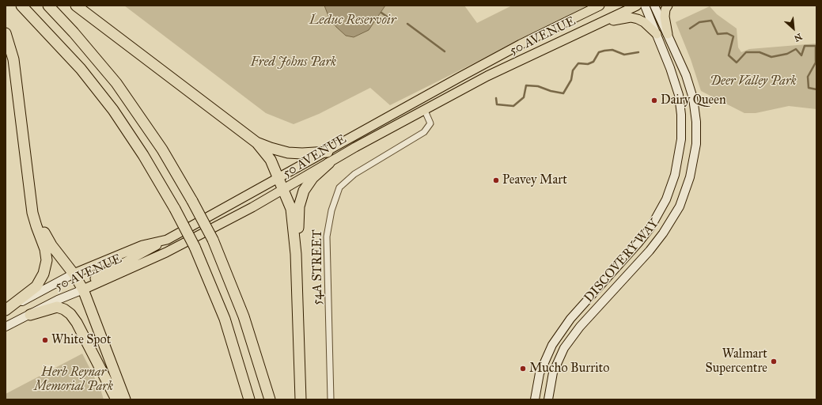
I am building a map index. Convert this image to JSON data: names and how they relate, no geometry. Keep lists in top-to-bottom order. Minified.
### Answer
{"streets":{"main road":["50 AVENUE"],"street":["DISCOVERY WAY","54A STREET"]},"crossings":[["50 AVENUE","54A STREET"]],"water":["Leduc Reservoir"],"parks":["Fred Johns Park","Deer Valley Park","Herb Reynar Memorial Park"],"places":["Dairy Queen","Peavey Mart","White Spot","Walmart Supercentre","Mucho Burrito"],"north":"bottom right"}
